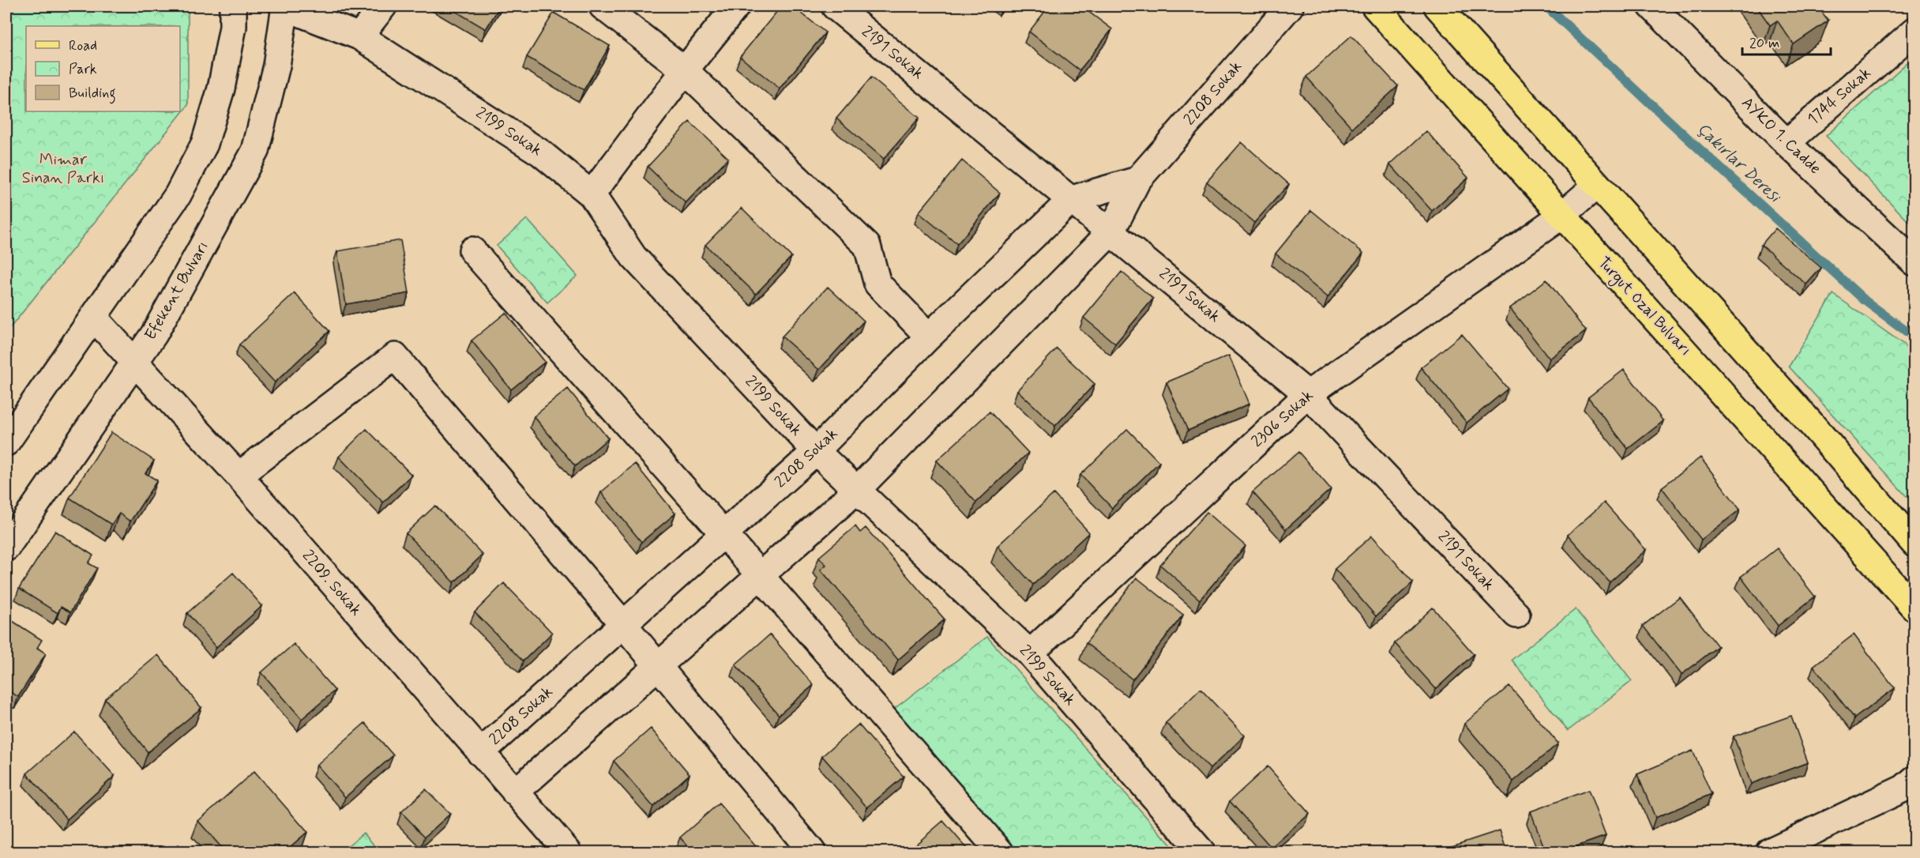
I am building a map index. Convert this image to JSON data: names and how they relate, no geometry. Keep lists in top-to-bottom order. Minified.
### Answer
{"streets":{"main road":["Turgut Ozal Bulvarı"],"street":["2191 Sokak","2208 Sokak","1744 Sokak","2199 Sokak","AYKO 1. Cadde","Efekent Bulvarı","2306 Sokak","2209. Sokak"]},"crossings":[["2191 Sokak","2208 Sokak"],["2191 Sokak","2306 Sokak"],["2208 Sokak","2199 Sokak"],["2208 Sokak","2209. Sokak"],["1744 Sokak","AYKO 1. Cadde"],["2199 Sokak","2306 Sokak"],["Efekent Bulvarı","2209. Sokak"],["Turgut Ozal Bulvarı","2306 Sokak"]],"water":["Çakırlar Deresi"],"parks":["Mimar Sinan Parkı"],"legend":["Road","Park","Building"],"scale_bar":"20 m"}
